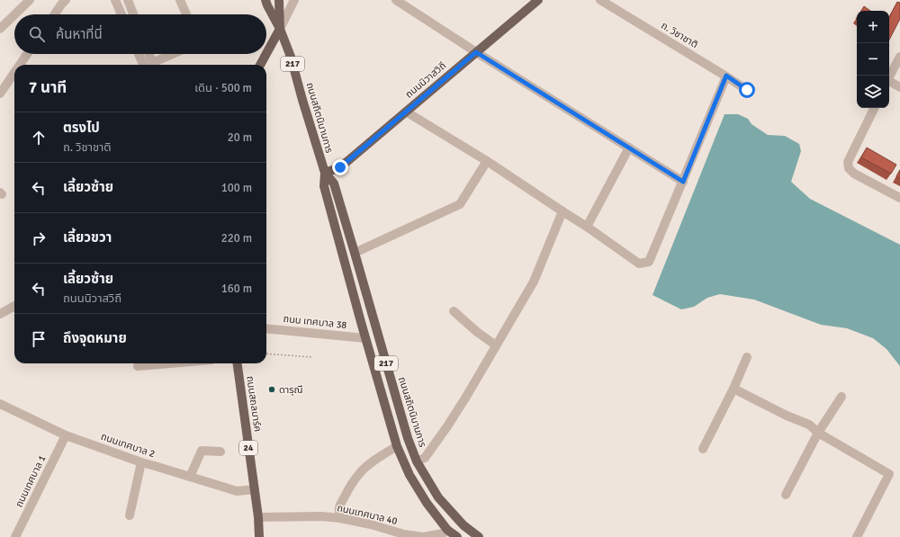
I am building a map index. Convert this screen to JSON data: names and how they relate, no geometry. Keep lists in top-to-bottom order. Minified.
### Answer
{"streets":{"main road":["217","ถนนนิวาสวิถี","ถนนสถิตนิมานการ","ถนนสถลมาร์ค","24"],"street":["ถ. วิชาชาติ","ถนน เทศบาล 38","ถนนเทศบาล 2","ถนนเทศบาล 1","ถนนเทศบาล 40"]},"crossings":[["ถนนนิวาสวิถี","ถนนสถิตนิมานการ"],["ถนนสถิตนิมานการ","ถนน เทศบาล 38"],["ถนนสถิตนิมานการ","ถนนเทศบาล 40"],["ถนนสถลมาร์ค","ถนนเทศบาล 2"],["ถนนสถลมาร์ค","ถนนเทศบาล 40"],["ถนนเทศบาล 2","ถนนเทศบาล 1"]],"places":["ดารุณี"],"page":{"map_buttons":["+","−"],"search":"ค้นหาที่นี่","heading":["7 นาที","เดิน · 500 m"],"list":[["ตรงไป","ถ. วิชาชาติ","20 m"],["เลี้ยวซ้าย","100 m"],["เลี้ยวขวา","220 m"],["เลี้ยวซ้าย","ถนนนิวาสวิถี","160 m"],"ถึงจุดหมาย"]}}
